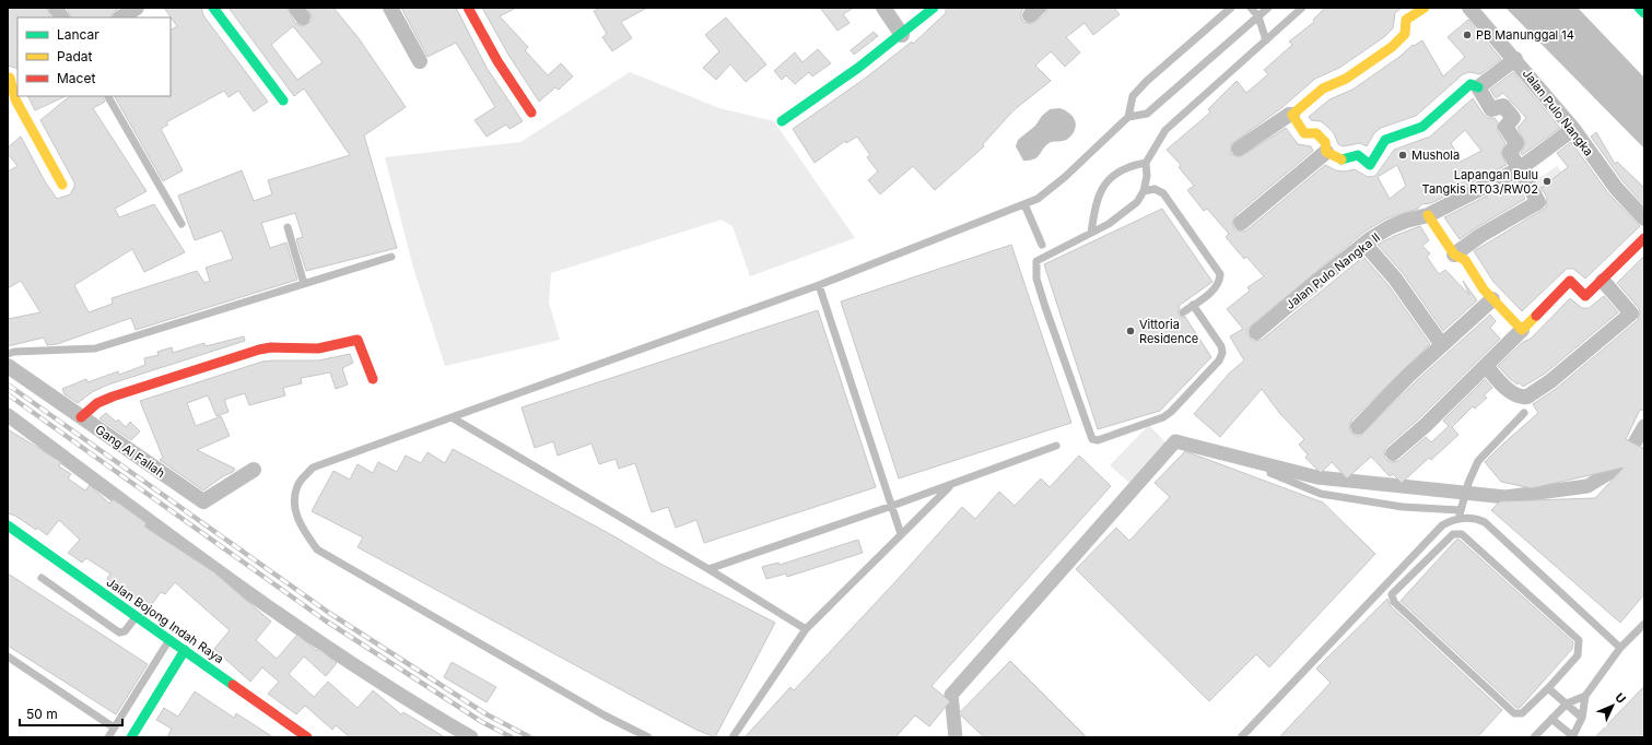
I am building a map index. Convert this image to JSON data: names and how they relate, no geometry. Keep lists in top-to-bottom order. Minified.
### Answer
{"streets":{"main road":["Jalan Bojong Indah Raya"],"street":["Jalan Pulo Nangka","Jalan Pulo Nangka II","Gang Al Fallah"]},"crossings":[["Jalan Pulo Nangka","Jalan Pulo Nangka II"]],"places":["PB Manunggal 14","Mushola","Lapangan Bulu Tangkis RT03/RW02","Vittoria Residence"],"legend":["Lancar","Padat","Macet"],"scale_bar":"50 m","north":"top right"}
